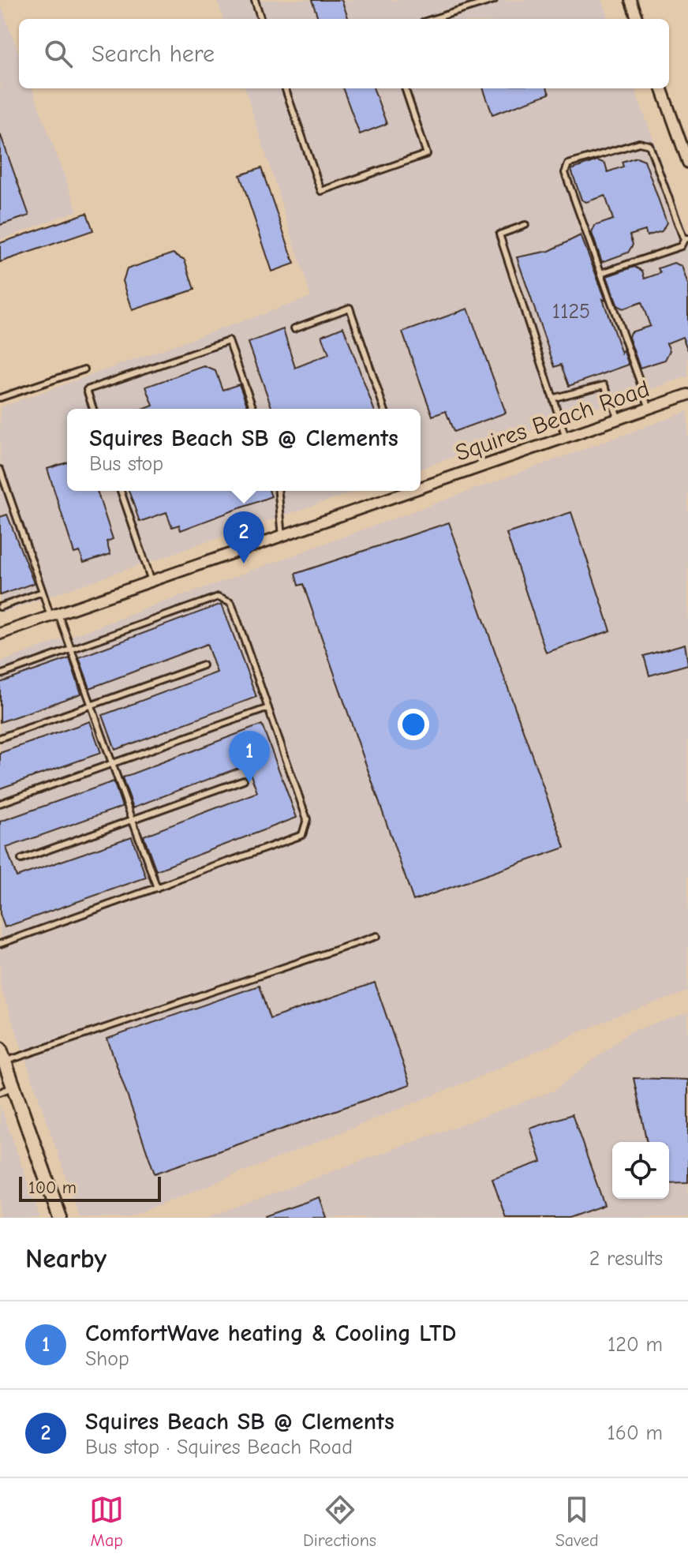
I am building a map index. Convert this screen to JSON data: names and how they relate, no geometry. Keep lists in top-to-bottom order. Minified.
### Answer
{"streets":{"street":["Squires Beach Road"]},"house_numbers":["1125"],"scale_bar":"100 m","page":{"search":"Search here","popup":["Squires Beach SB @ Clements","Bus stop"],"pins":["2","1"],"scale":"100 m","heading":["Nearby","2 results"],"list":[{"mark":"1","name":"ComfortWave heating & Cooling LTD","note":"Shop","value":"120 m"},{"mark":"2","name":"Squires Beach SB @ Clements","note":"Bus stop · Squires Beach Road","value":"160 m"}],"nav":["Map","Directions","Saved"]}}
